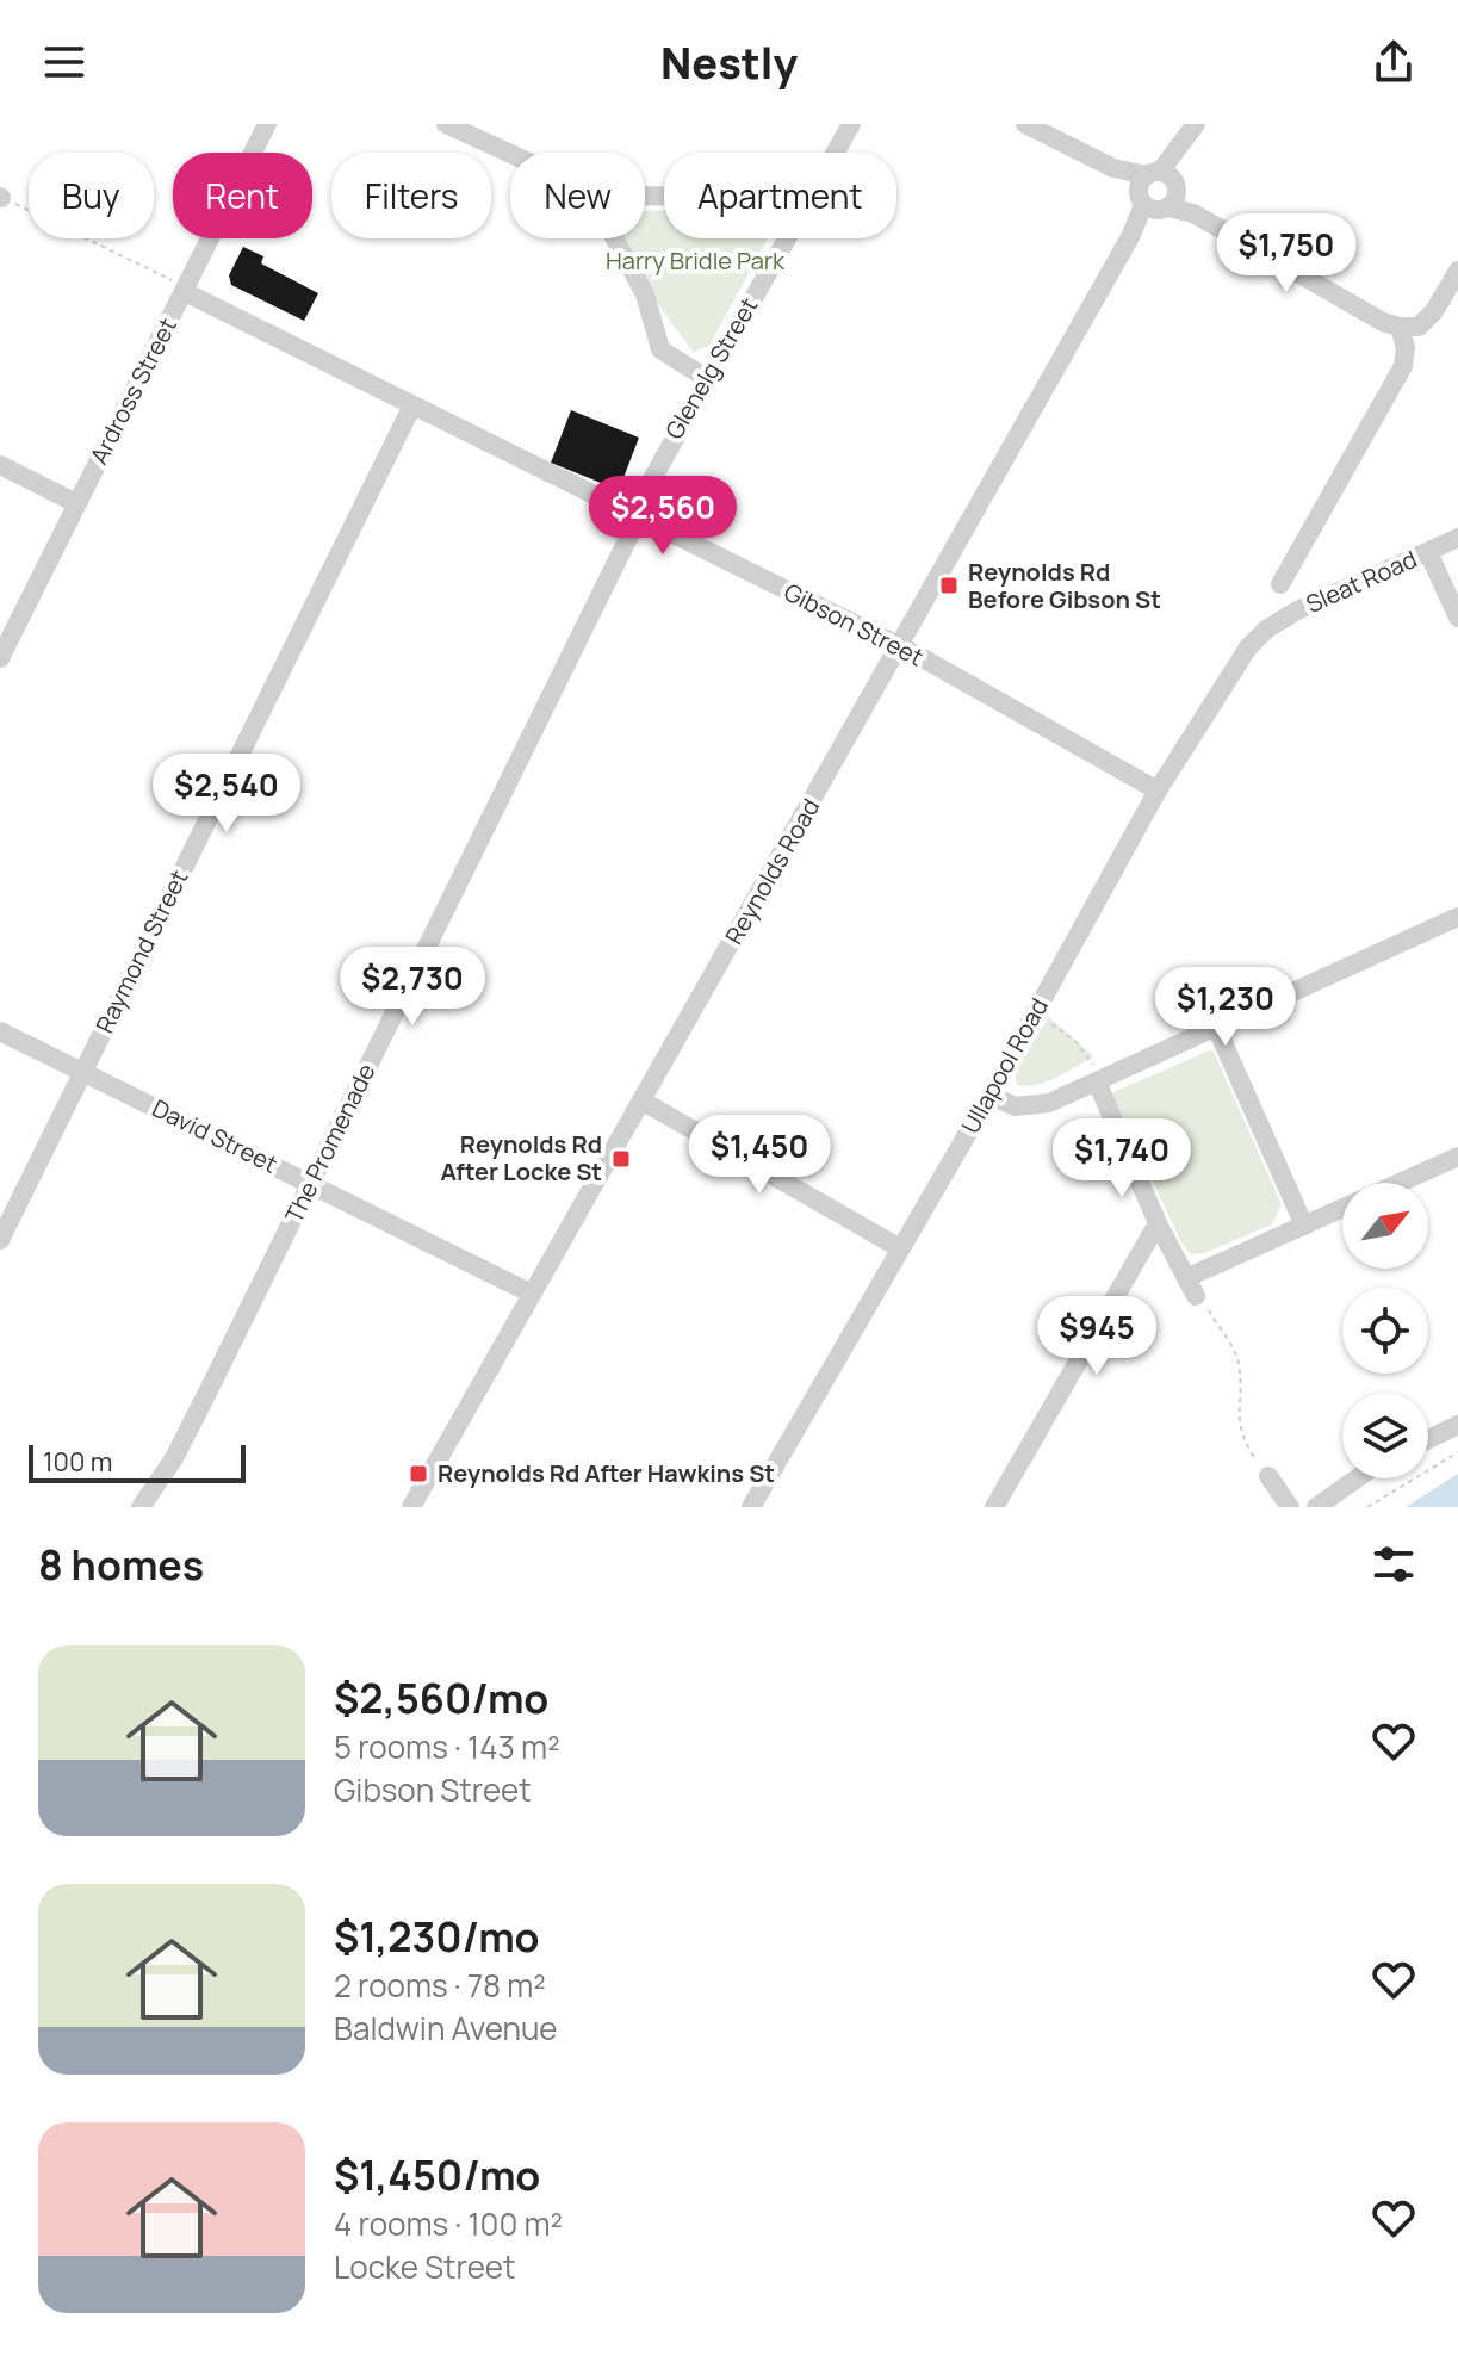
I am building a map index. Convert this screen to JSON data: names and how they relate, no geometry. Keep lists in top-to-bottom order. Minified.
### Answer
{"streets":{"street":["Glenelg Street","Ardross Street","Sleat Road","Gibson Street","Reynolds Road","Raymond Street","Ullapool Road","David Street","The Promenade"]},"crossings":[["Glenelg Street","Gibson Street"],["Glenelg Street","The Promenade"],["Ardross Street","Gibson Street"],["Sleat Road","Ullapool Road"],["Gibson Street","Reynolds Road"],["Gibson Street","Raymond Street"],["Gibson Street","Ullapool Road"],["Gibson Street","The Promenade"],["Reynolds Road","David Street"],["Raymond Street","David Street"],["David Street","The Promenade"]],"parks":["Harry Bridle Park"],"places":{"transit":["Reynolds Rd Before Gibson St","Reynolds Rd After Locke St","Reynolds Rd After Hawkins St"]},"scale_bar":"100 m","north":"top right","page":{"header":"Nestly","chip":["Buy","Rent","Filters","New","Apartment"],"price":["$1,750","$2,560","$2,540","$2,730","$1,230","$1,450","$1,740","$945"],"scale":"100 m","heading":"8 homes","list":[{"name":"$2,560/mo","note":"5 rooms · 143 m² · Gibson Street"},{"name":"$1,230/mo","note":"2 rooms · 78 m² · Baldwin Avenue"},{"name":"$1,450/mo","note":"4 rooms · 100 m² · Locke Street"}]}}
